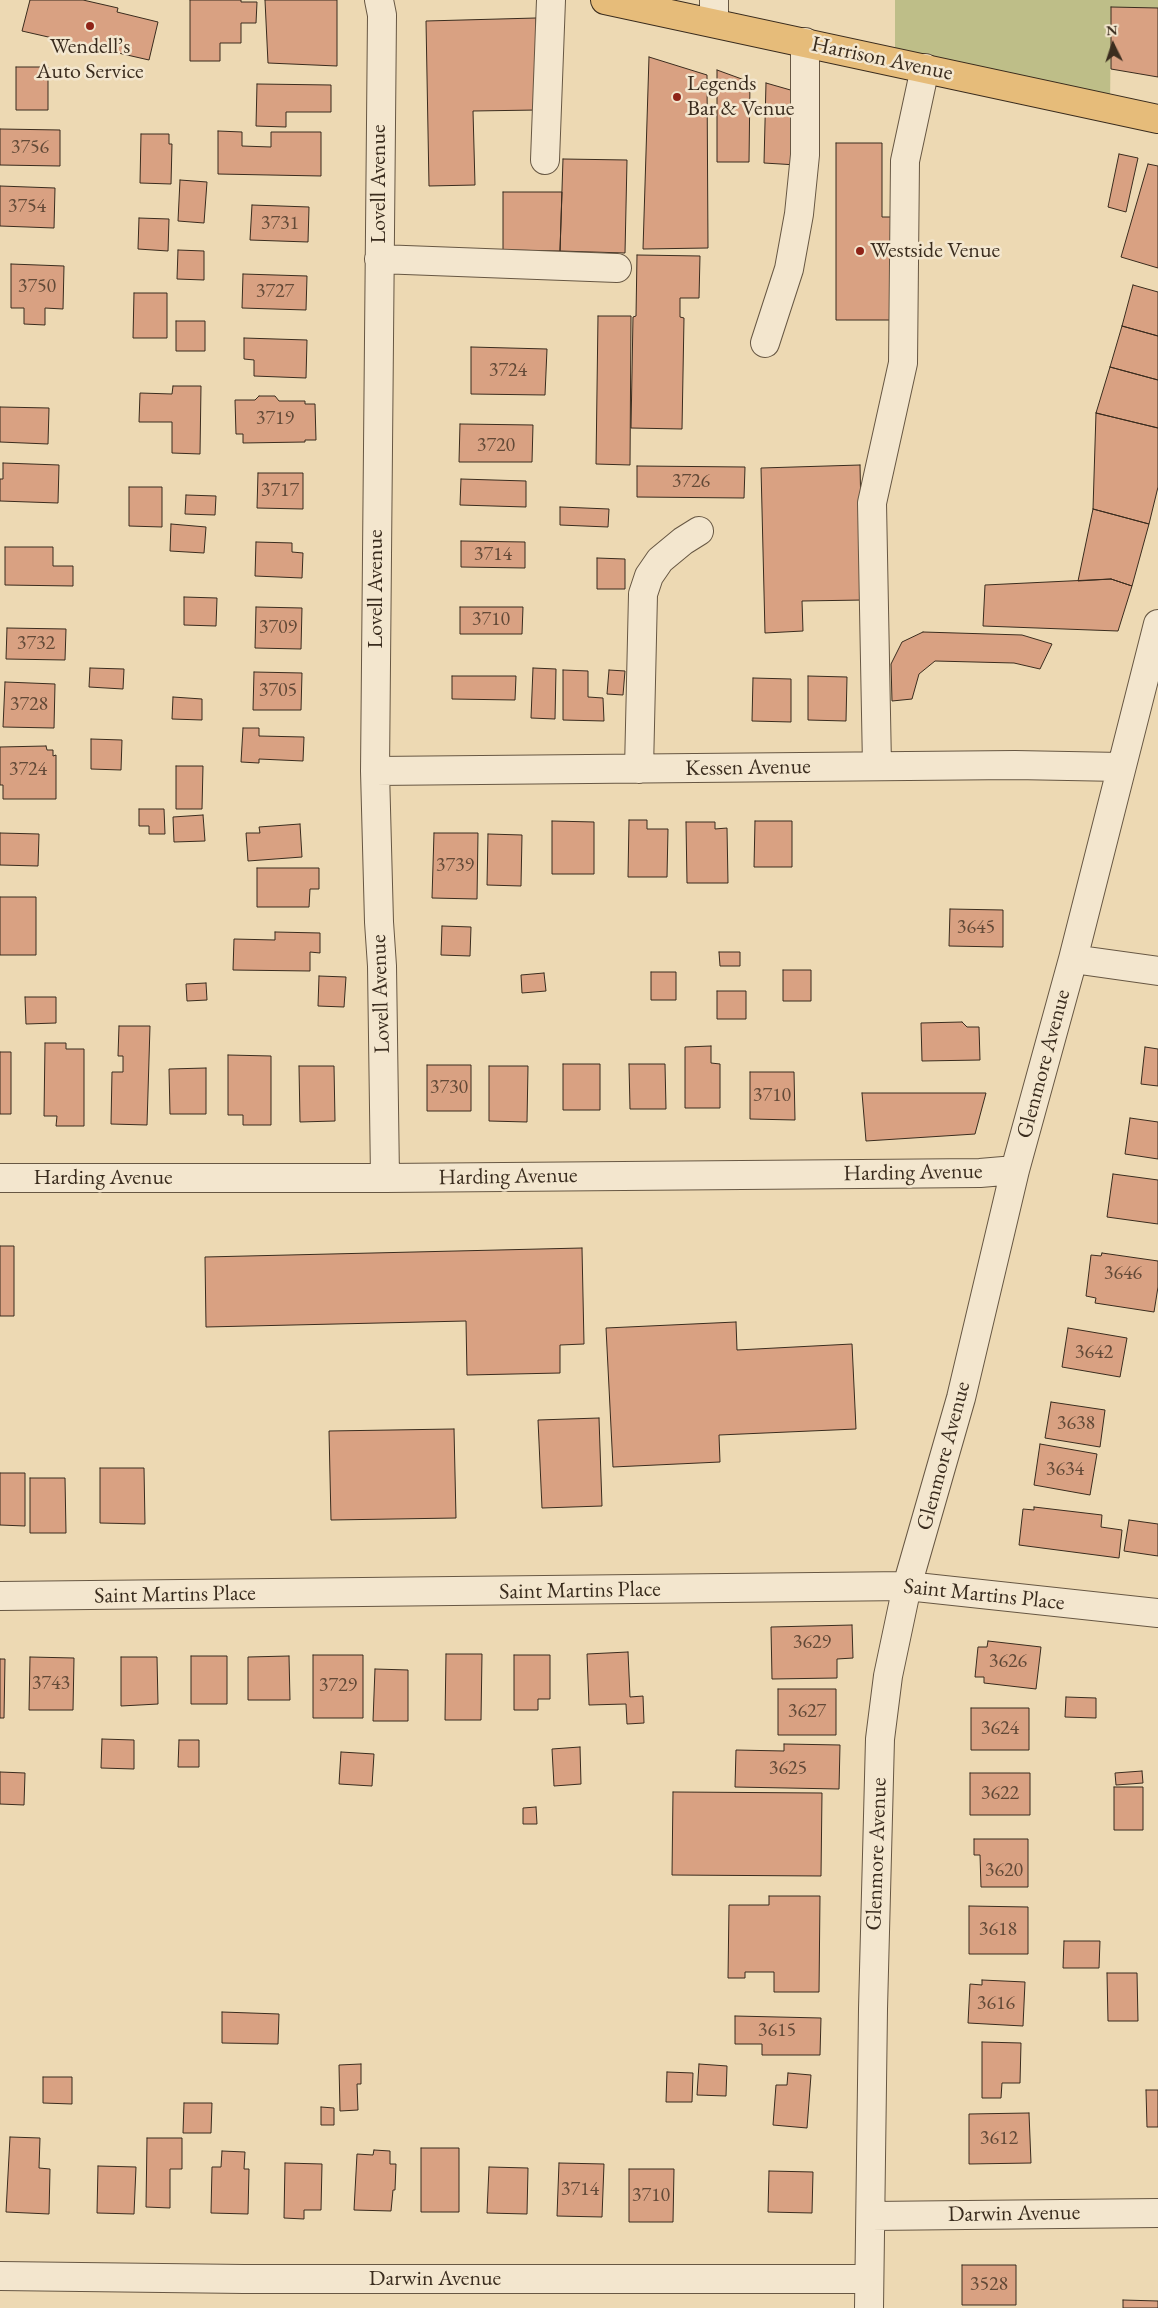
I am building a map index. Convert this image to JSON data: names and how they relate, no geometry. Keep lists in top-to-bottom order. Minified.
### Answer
{"streets":{"main road":["Harrison Avenue"],"street":["Lovell Avenue","Kessen Avenue","Glenmore Avenue","Harding Avenue","Saint Martins Place","Darwin Avenue"]},"crossings":[["Lovell Avenue","Kessen Avenue"],["Lovell Avenue","Harding Avenue"],["Kessen Avenue","Glenmore Avenue"],["Glenmore Avenue","Harding Avenue"],["Glenmore Avenue","Saint Martins Place"],["Glenmore Avenue","Darwin Avenue"]],"places":["Wendell’s Auto Service","Legends Bar & Venue","Westside Venue"],"house_numbers":["3756","3754","3731","3750","3727","3724","3719","3720","3726","3717","3714","3710","3709","3732","3705","3728","3724","3739","3645","3730","3710","3646","3642","3638","3634","3629","3626","3743","3729","3627","3624","3625","3622","3620","3618","3616","3615","3612","3714","3710","3528"],"north":"top"}
